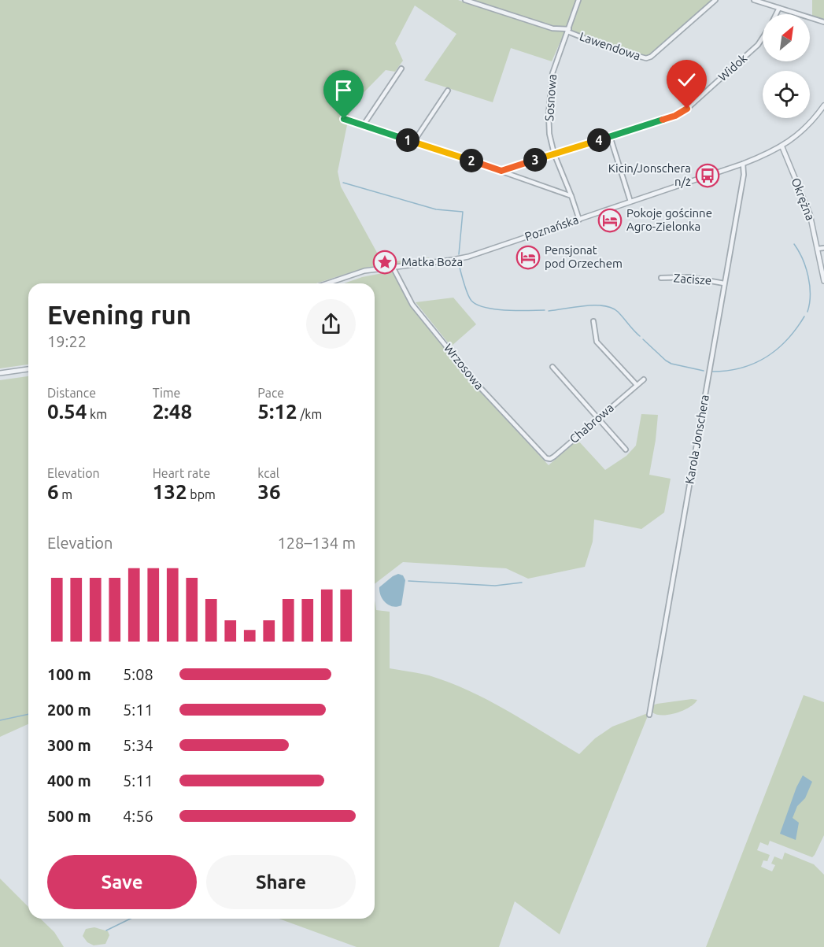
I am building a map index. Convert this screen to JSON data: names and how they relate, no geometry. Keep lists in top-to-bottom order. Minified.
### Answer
{"streets":{"street":["Lawendowa","Widok","Sosnowa","Okrężna","Poznańska","Zacisze","Wrzosowa","Chabrowa","Karola Jonschera"]},"crossings":[["Lawendowa","Sosnowa"],["Widok","Sosnowa"],["Sosnowa","Poznańska"],["Okrężna","Poznańska"],["Poznańska","Wrzosowa"],["Poznańska","Karola Jonschera"],["Zacisze","Karola Jonschera"],["Wrzosowa","Chabrowa"]],"places":{"bus stop":["Kicin/Jonschera n/ż"],"hotel":["Pokoje gościnne Agro-Zielonka","Pensjonat pod Orzechem"],"place":["Matka Boża"]},"north":"top right","page":{"pins":["1","4","3","2"],"heading":["Evening run","19:22"],"stats":[["Distance","0.54 km"],["Time","2:48"],["Pace","5:12 /km"],["Elevation","6 m"],["Heart rate","132 bpm"],["kcal","36"]],"chart":["Elevation","128–134 m"],"list":[{"name":"100 m","note":"5:08"},{"name":"200 m","note":"5:11"},{"name":"300 m","note":"5:34"},{"name":"400 m","note":"5:11"},{"name":"500 m","note":"4:56"}],"buttons":["Save","Share"]}}
